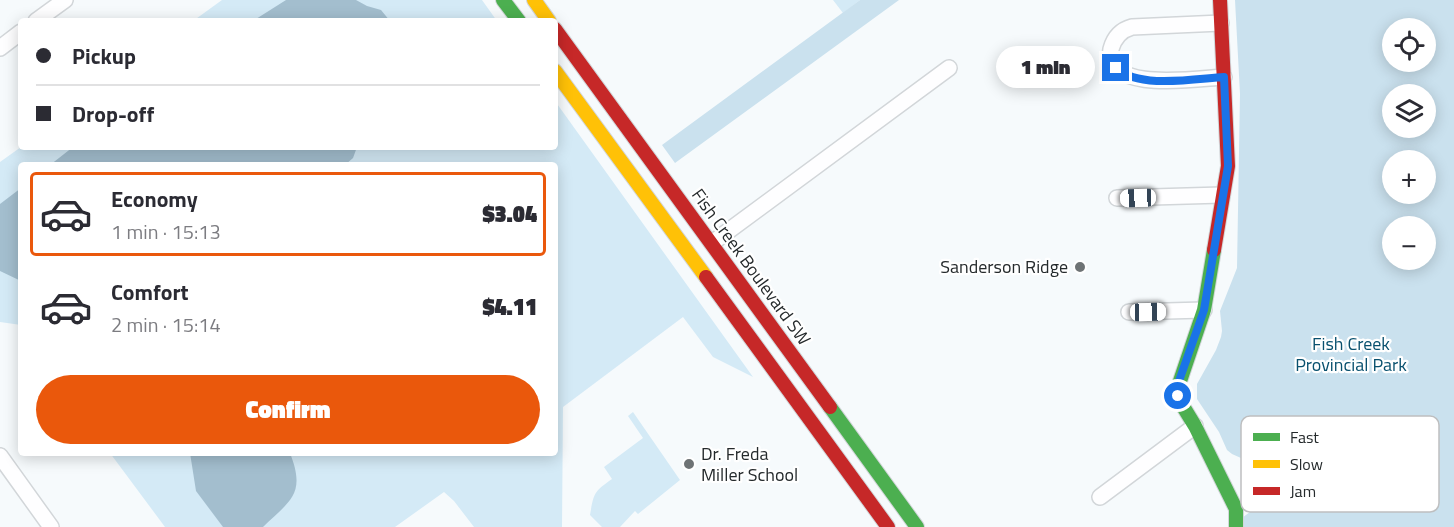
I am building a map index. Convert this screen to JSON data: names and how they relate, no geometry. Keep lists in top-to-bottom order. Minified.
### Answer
{"streets":{"main road":["Fish Creek Boulevard SW"]},"parks":["Fish Creek Provincial Park"],"places":["Sanderson Ridge","Dr. Freda Miller School"],"legend":["Fast","Slow","Jam"],"page":{"map_buttons":["+","−"],"banner":["Pickup","Drop-off"],"bubble":"1 min","list":[{"name":"Economy","note":"1 min · 15:13","value":"$3.04"},{"name":"Comfort","note":"2 min · 15:14","value":"$4.11"}],"buttons":"Confirm"}}
